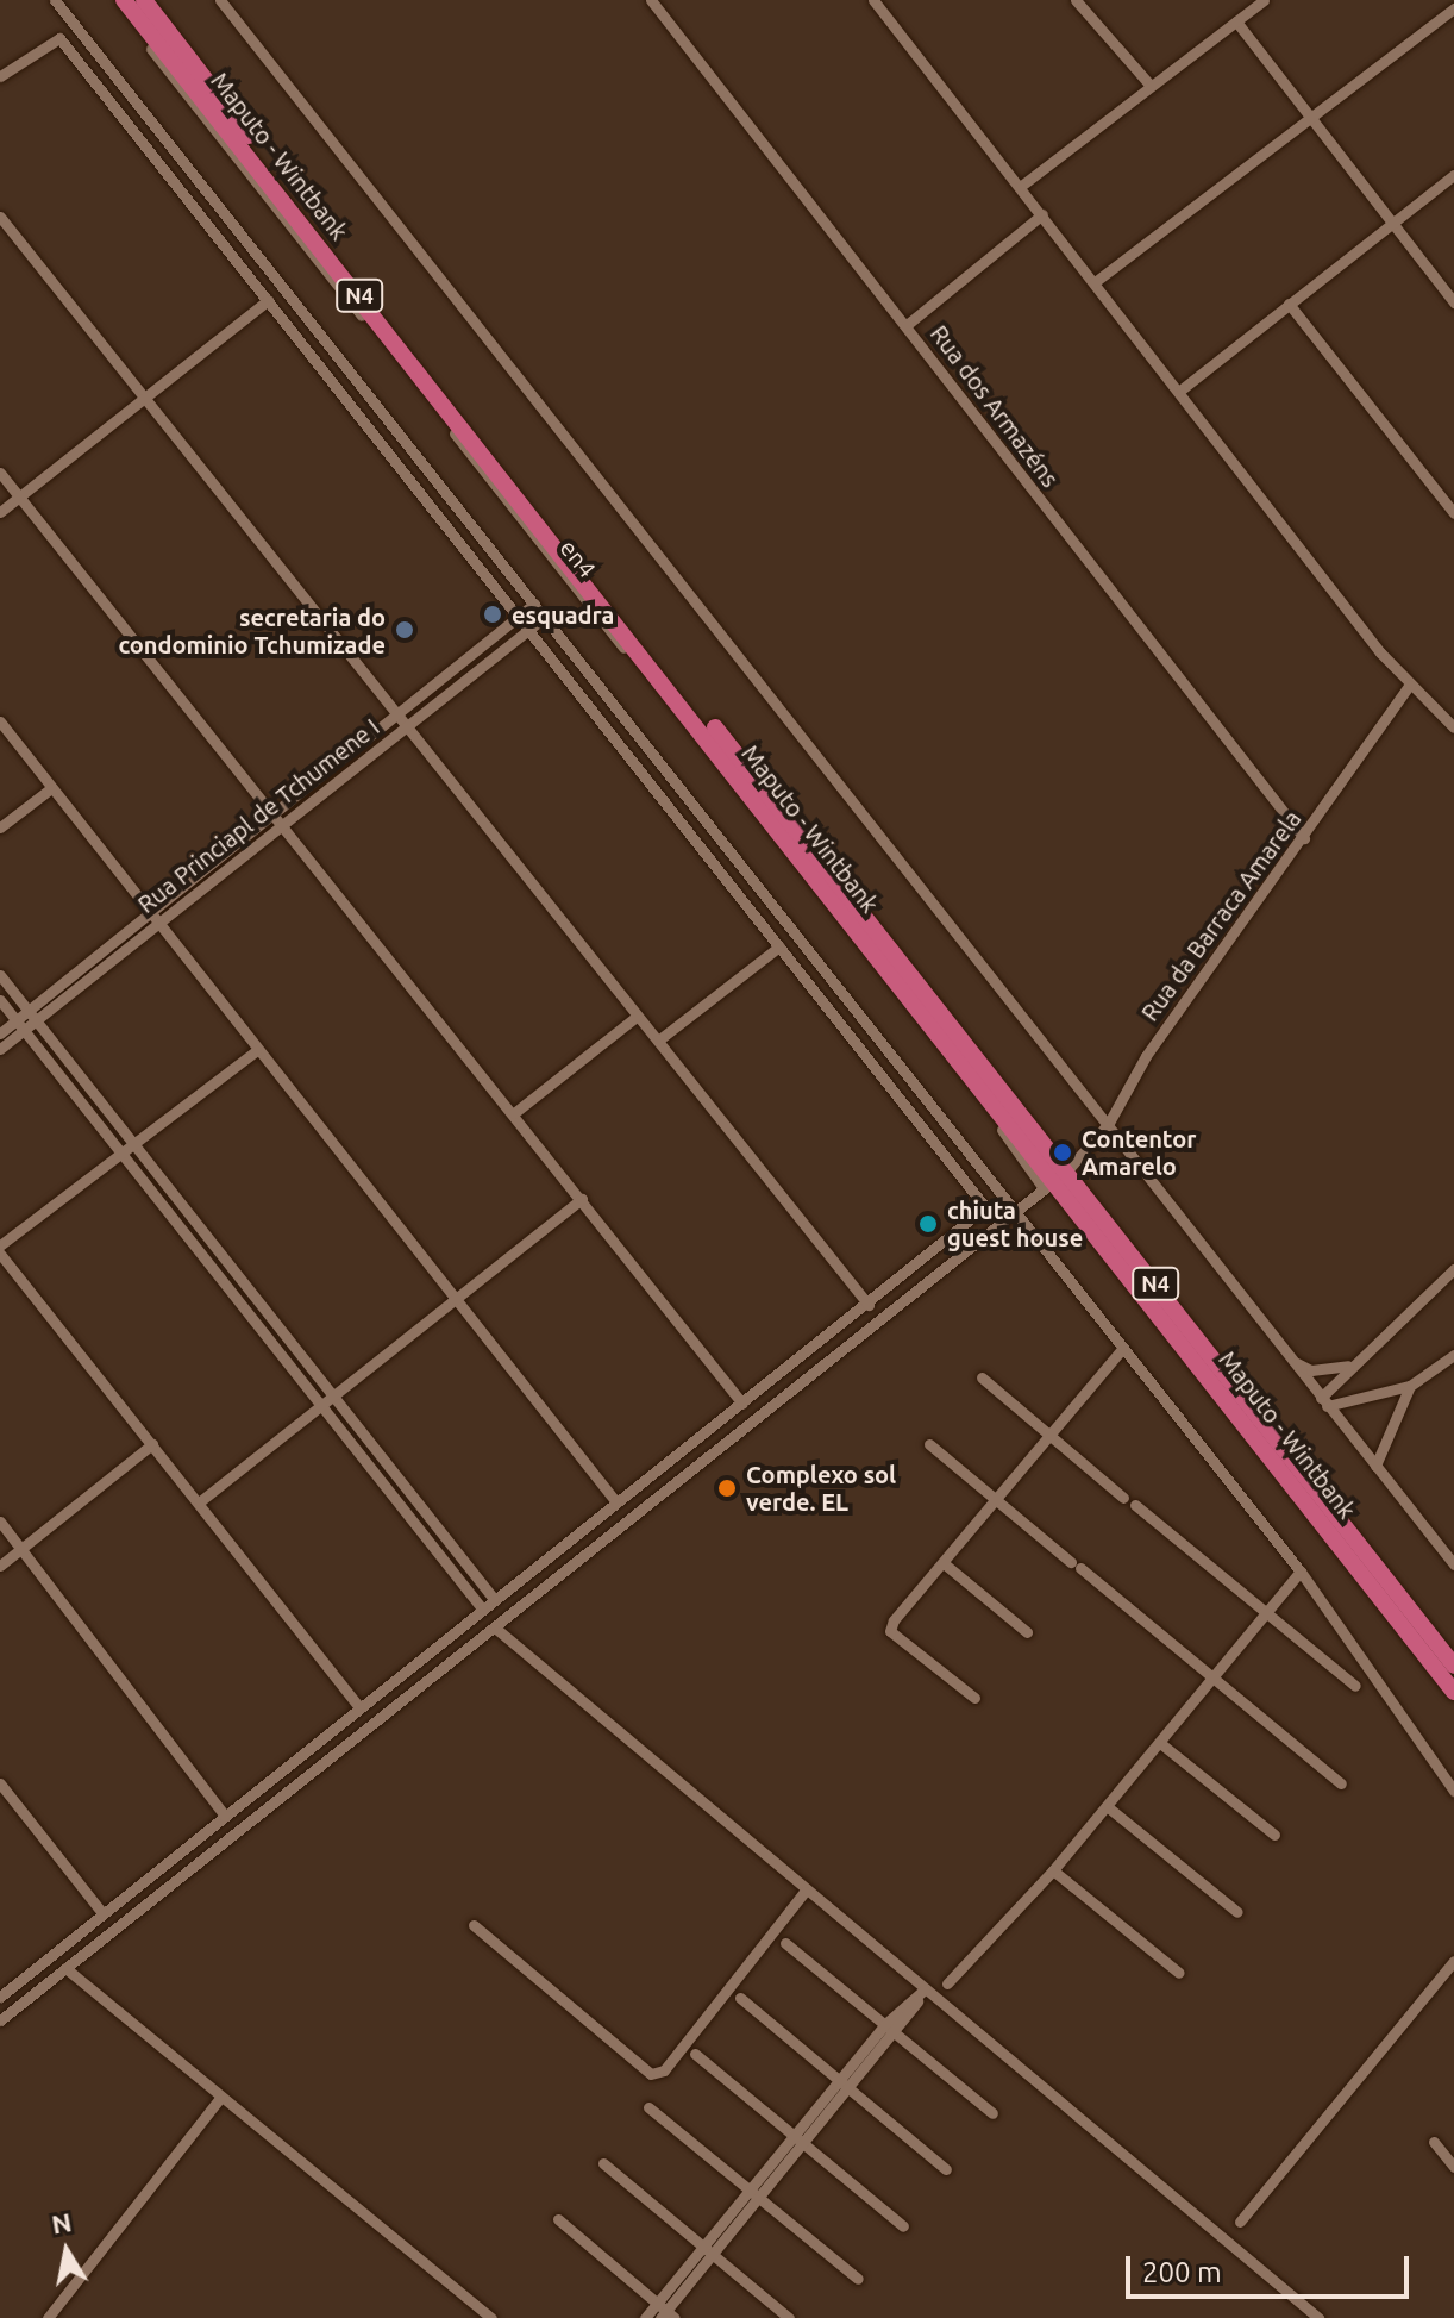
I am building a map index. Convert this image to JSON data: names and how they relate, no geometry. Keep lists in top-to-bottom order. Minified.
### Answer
{"streets":{"highway":["Maputo - Wintbank","N4"],"street":["Rua dos Armazéns","en4","Rua Princiapl de Tchumene I","Rua da Barraca Amarela"]},"crossings":[["Maputo - Wintbank","en4"],["Maputo - Wintbank","Rua da Barraca Amarela"],["Rua dos Armazéns","Rua da Barraca Amarela"],["en4","Rua da Barraca Amarela"]],"places":["esquadra","secretaria do condominio Tchumizade","Contentor Amarelo","chiuta guest house","Complexo sol verde. EL"],"scale_bar":"200 m","north":"top"}
